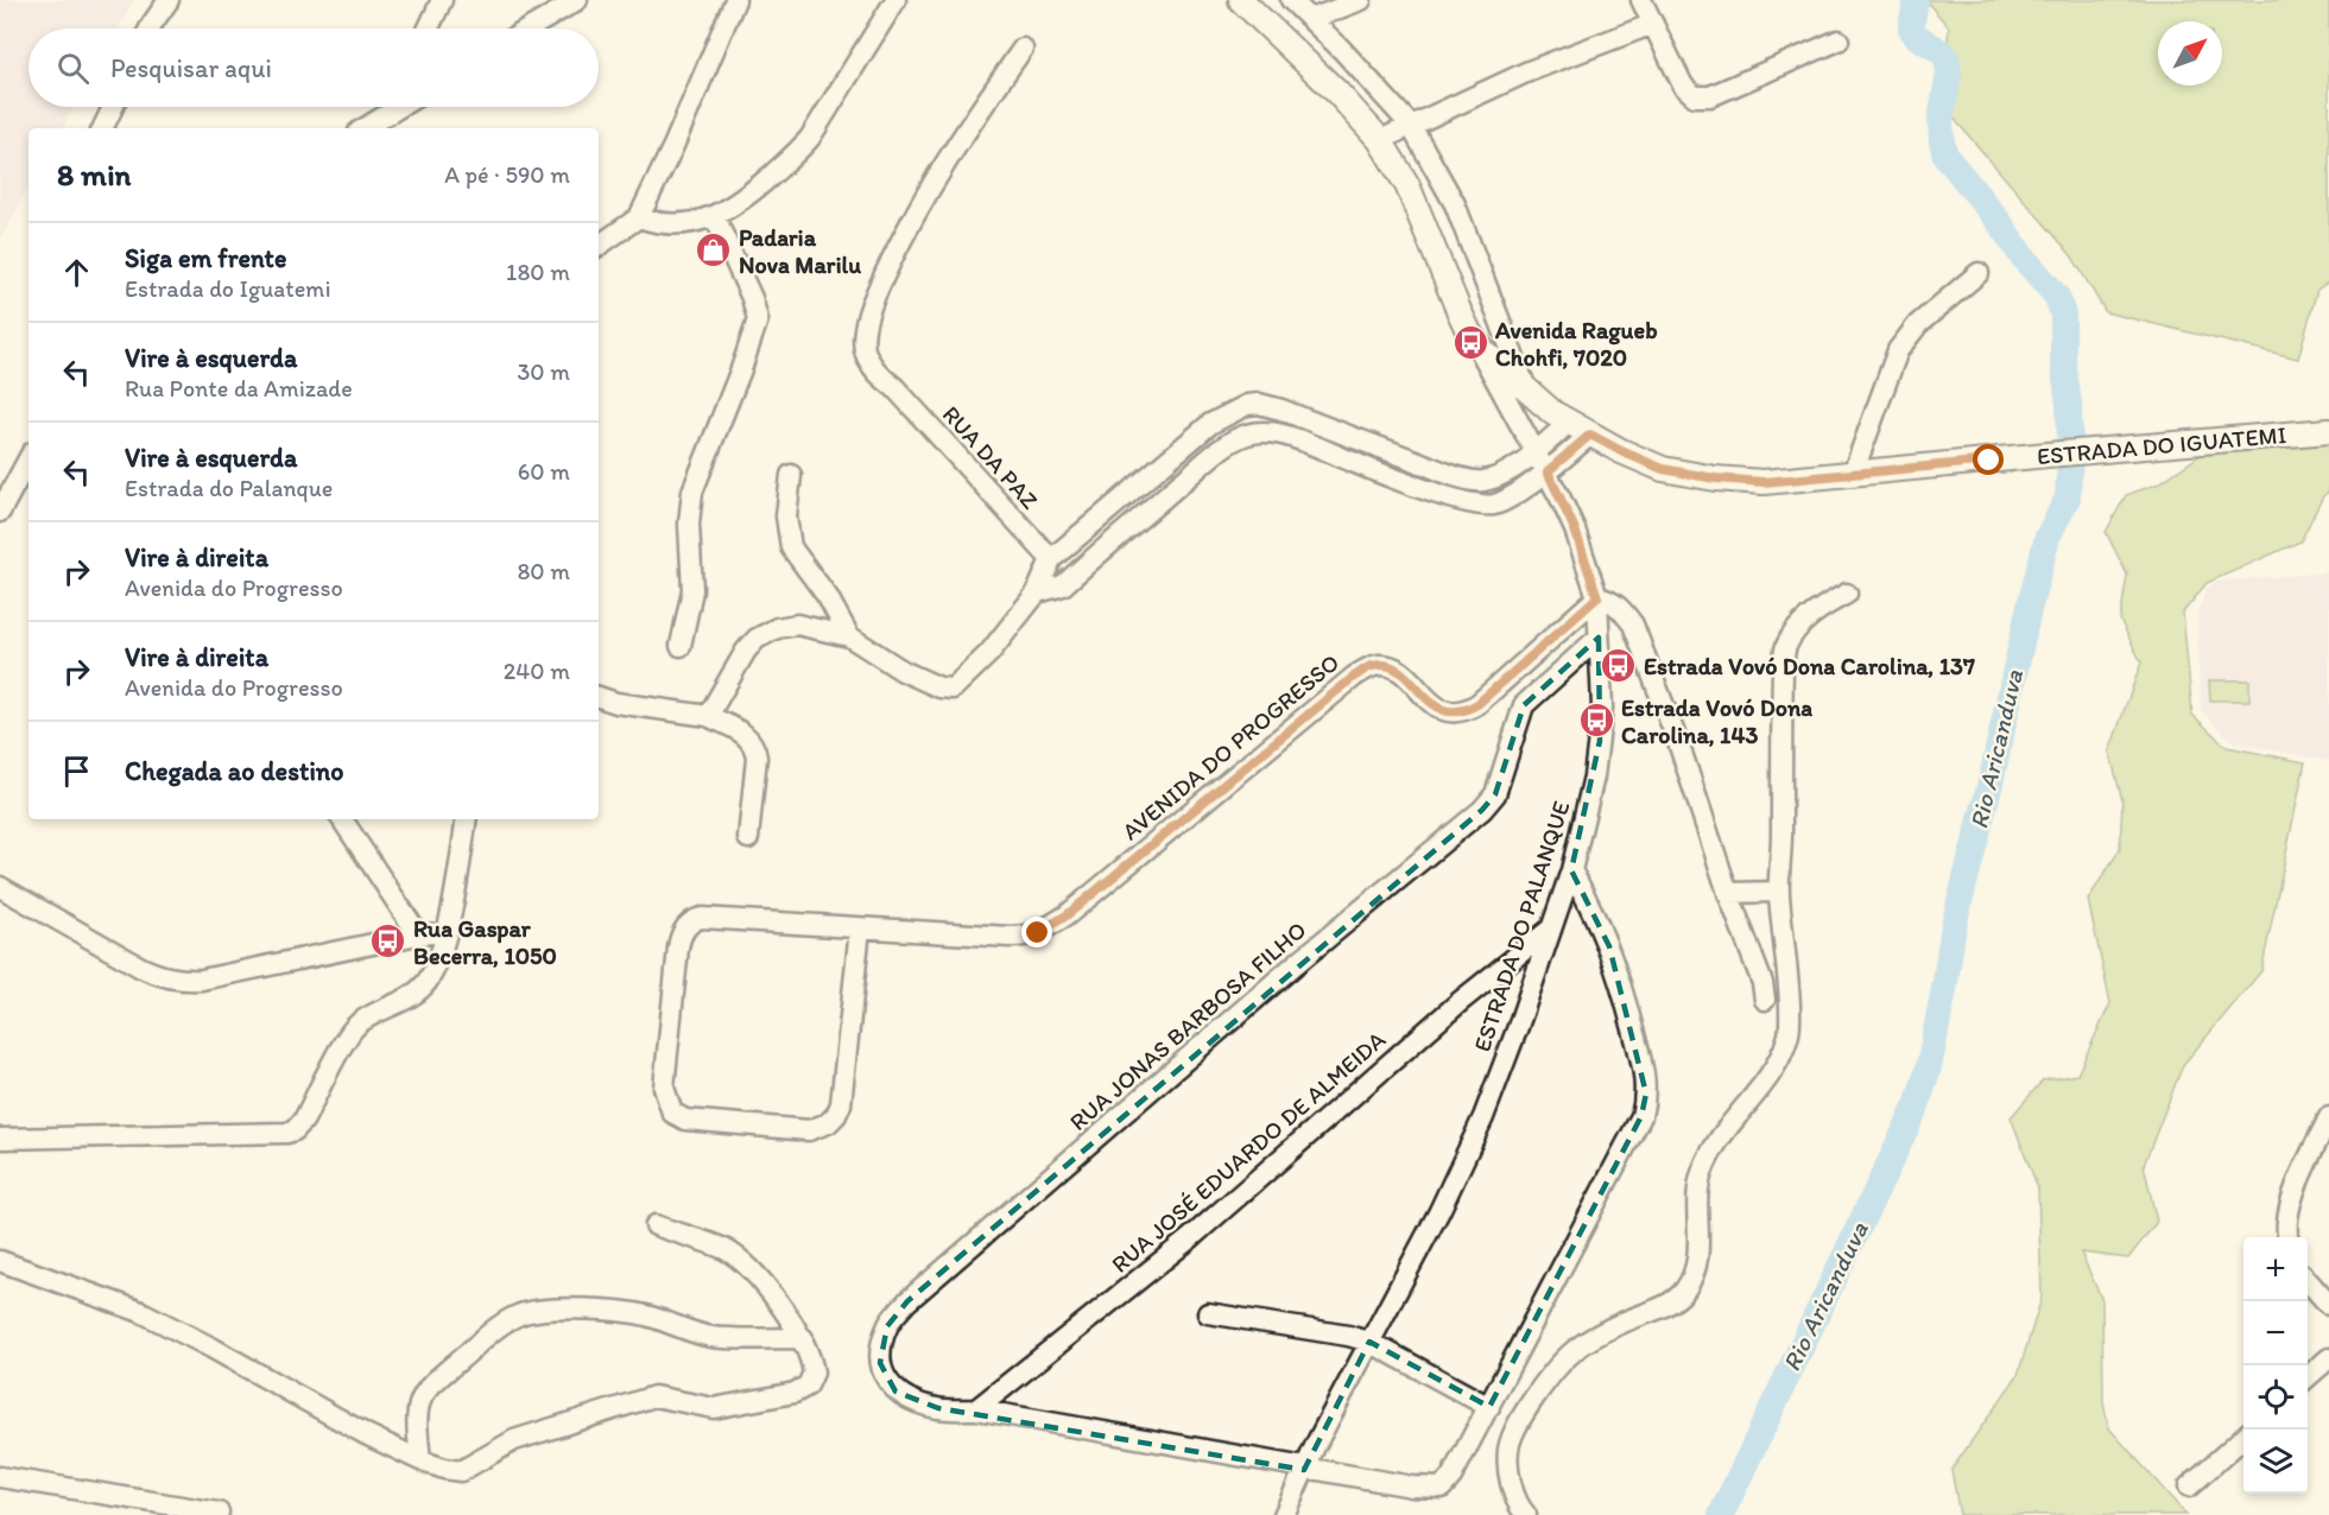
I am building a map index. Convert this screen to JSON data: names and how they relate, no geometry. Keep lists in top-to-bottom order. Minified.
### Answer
{"streets":{"main road":["ESTRADA DO IGUATEMI"],"street":["RUA DA PAZ","AVENIDA DO PROGRESSO","ESTRADA DO PALANQUE","RUA JONAS BARBOSA FILHO","RUA JOSÉ EDUARDO DE ALMEIDA"]},"crossings":[["ESTRADA DO IGUATEMI","ESTRADA DO PALANQUE"],["AVENIDA DO PROGRESSO","ESTRADA DO PALANQUE"],["ESTRADA DO PALANQUE","RUA JONAS BARBOSA FILHO"],["ESTRADA DO PALANQUE","RUA JOSÉ EDUARDO DE ALMEIDA"],["RUA JONAS BARBOSA FILHO","RUA JOSÉ EDUARDO DE ALMEIDA"]],"water":["Rio Aricanduva"],"places":{"shop":["Padaria Nova Marilu"],"bus stop":["Avenida Ragueb Chohfi, 7020","Estrada Vovó Dona Carolina, 137","Estrada Vovó Dona Carolina, 143","Rua Gaspar Becerra, 1050"]},"north":"top right","page":{"search":"Pesquisar aqui","heading":["8 min","A pé · 590 m"],"list":[["Siga em frente","Estrada do Iguatemi","180 m"],["Vire à esquerda","Rua Ponte da Amizade","30 m"],["Vire à esquerda","Estrada do Palanque","60 m"],["Vire à direita","Avenida do Progresso","80 m"],["Vire à direita","Avenida do Progresso","240 m"],"Chegada ao destino"],"map_buttons":["+","−"]}}
